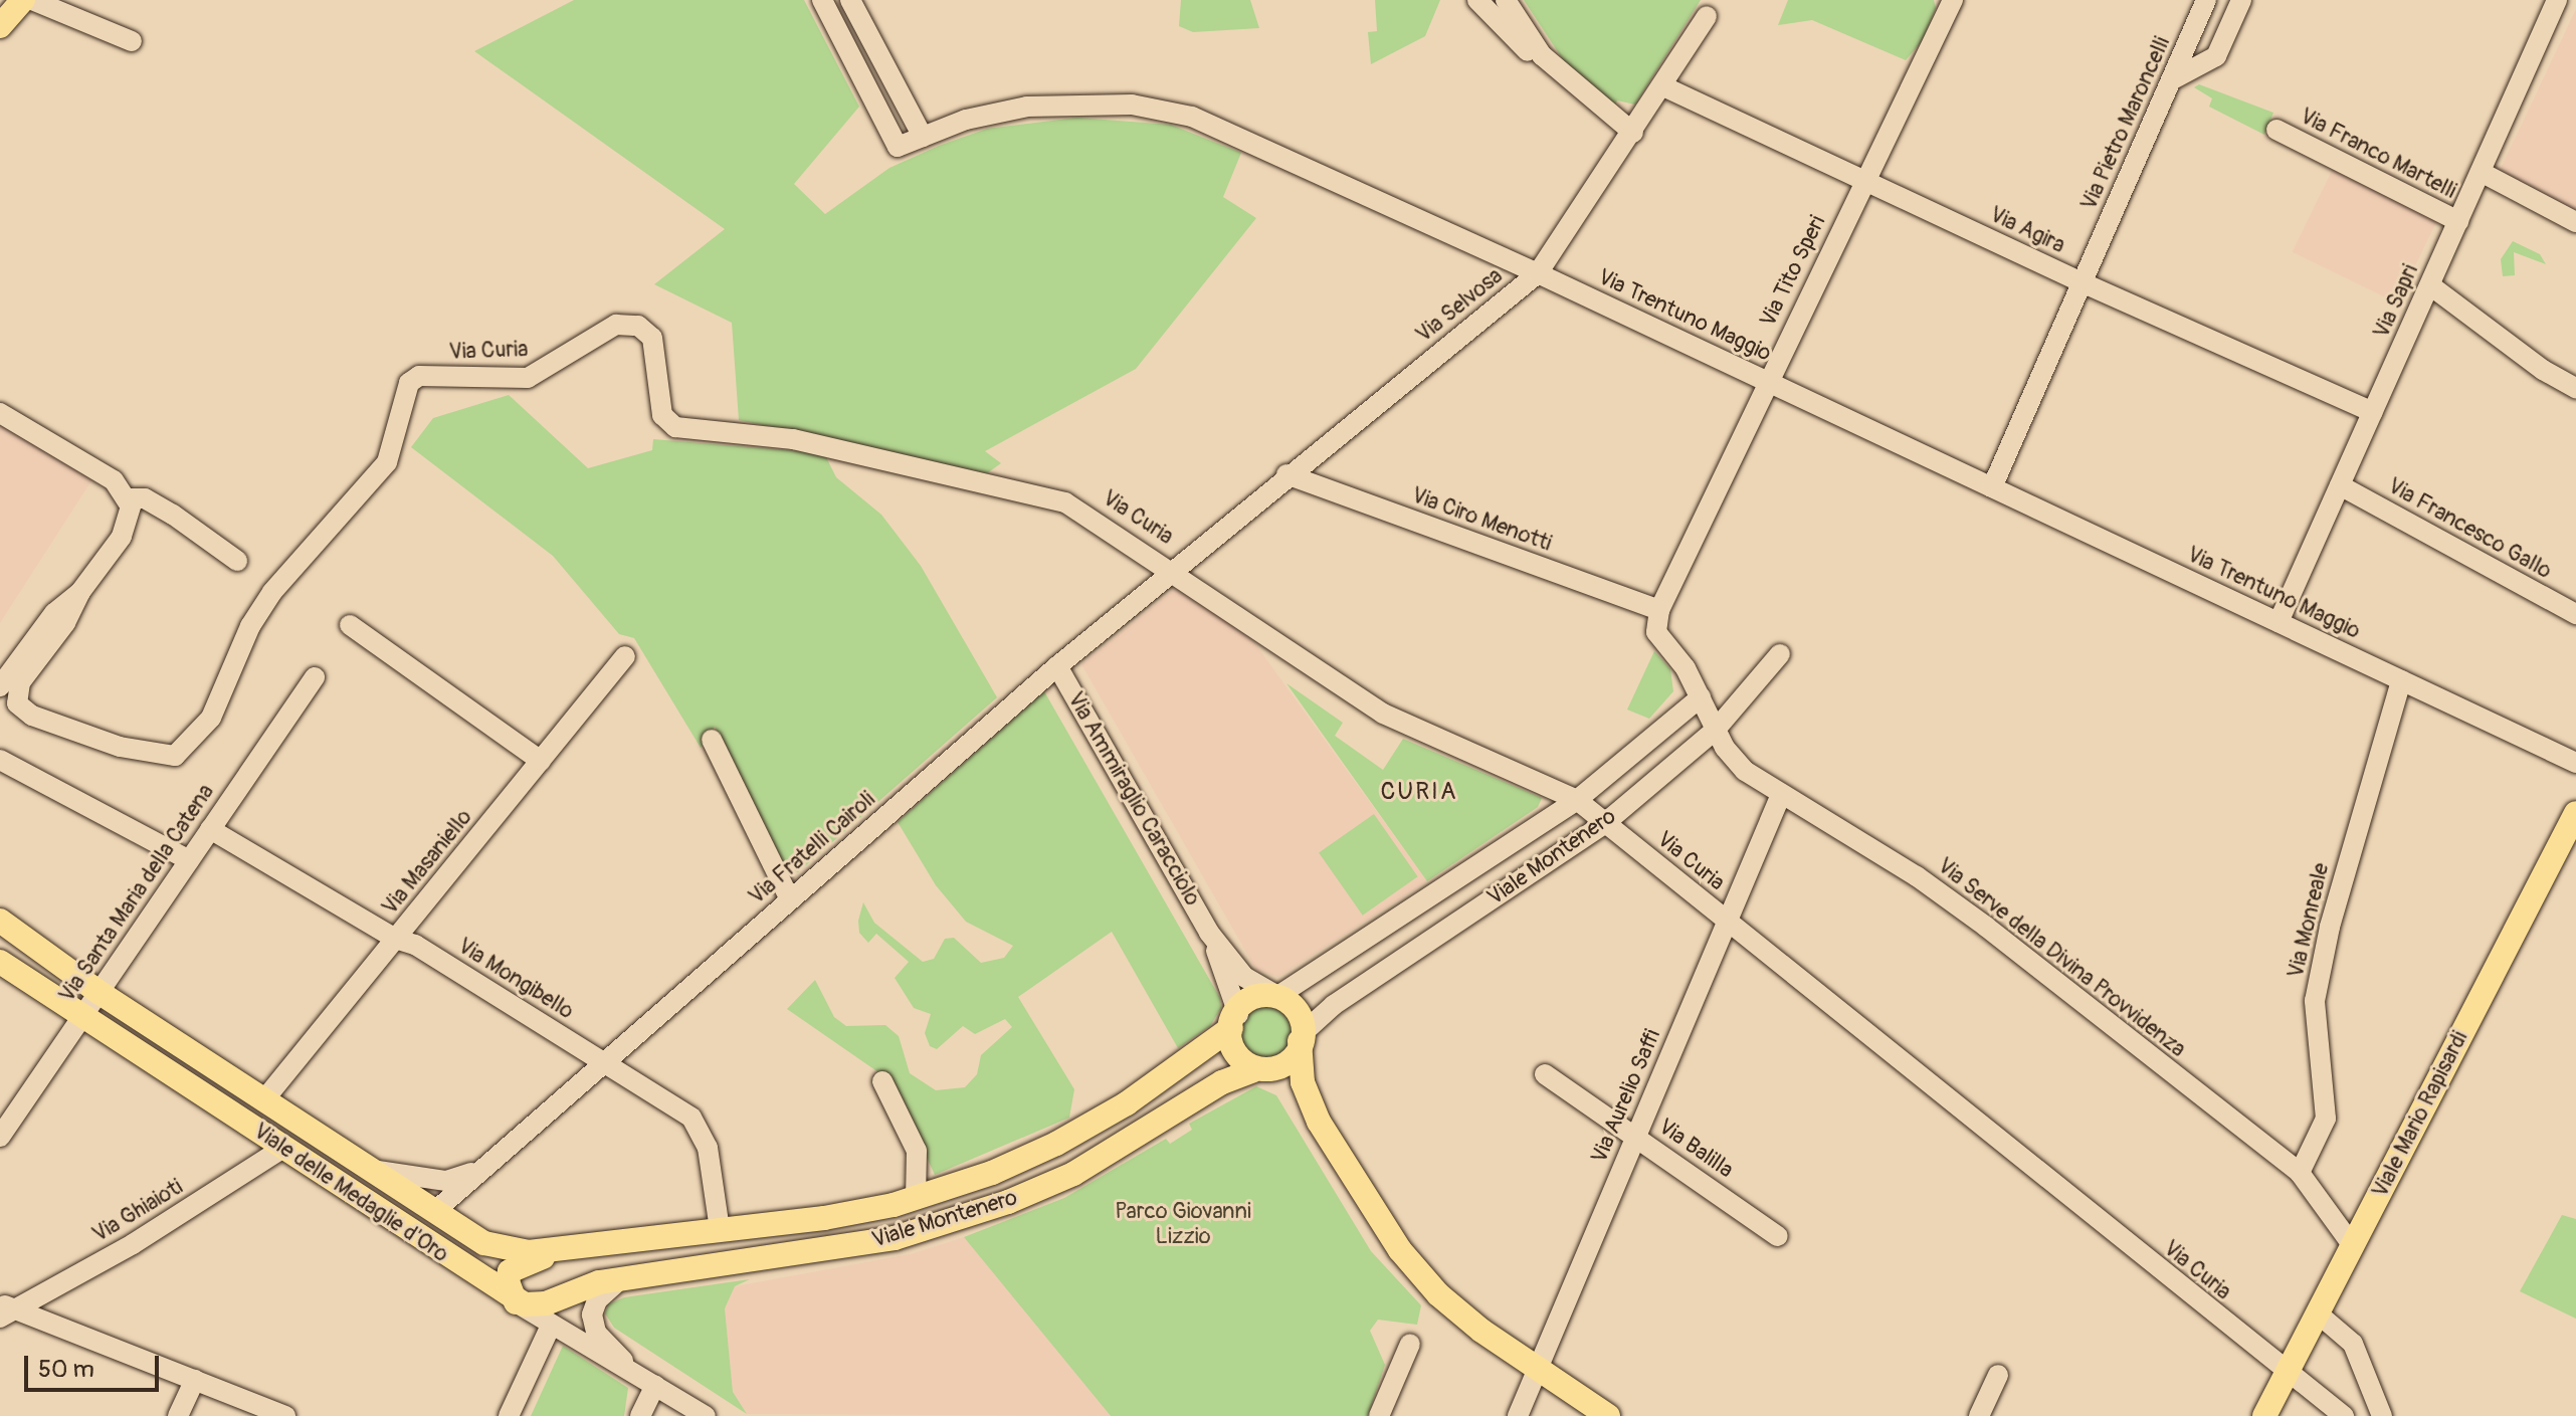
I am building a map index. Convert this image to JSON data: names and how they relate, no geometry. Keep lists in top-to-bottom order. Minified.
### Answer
{"streets":{"main road":["Viale Montenero","Viale Mario Rapisardi","Viale delle Medaglie d'Oro"],"street":["Via Pietro Maroncelli","Via Franco Martelli","Via Agira","Via Tito Speri","Via Sapri","Via Selvosa","Via Trentuno Maggio","Via Curia","Via Ciro Menotti","Via Francesco Gallo","Via Ammiraglio Caracciolo","Via Fratelli Cairoli","Via Masaniello","Via Santa Maria della Catena","Via Monreale","Via Serve della Divina Provvidenza","Via Mongibello","Via Aurelio Saffi","Via Balilla","Via Ghiaioti"]},"crossings":[["Via Pietro Maroncelli","Via Agira"],["Via Pietro Maroncelli","Via Trentuno Maggio"],["Via Franco Martelli","Via Sapri"],["Via Agira","Via Tito Speri"],["Via Agira","Via Sapri"],["Via Agira","Via Selvosa"],["Via Tito Speri","Via Trentuno Maggio"],["Via Tito Speri","Via Ciro Menotti"],["Via Tito Speri","Via Serve della Divina Provvidenza"],["Via Sapri","Via Trentuno Maggio"],["Via Sapri","Via Francesco Gallo"],["Via Selvosa","Via Trentuno Maggio"],["Via Selvosa","Via Curia"],["Via Selvosa","Via Ciro Menotti"],["Via Selvosa","Via Fratelli Cairoli"],["Via Trentuno Maggio","Via Monreale"],["Via Curia","Via Fratelli Cairoli"],["Via Curia","Viale Montenero"],["Via Curia","Via Aurelio Saffi"],["Via Curia","Viale Mario Rapisardi"],["Via Ciro Menotti","Via Serve della Divina Provvidenza"],["Via Ammiraglio Caracciolo","Via Fratelli Cairoli"],["Via Fratelli Cairoli","Via Mongibello"],["Via Fratelli Cairoli","Viale delle Medaglie d'Oro"],["Viale Montenero","Via Serve della Divina Provvidenza"],["Viale Montenero","Via Mongibello"],["Viale Montenero","Viale delle Medaglie d'Oro"],["Via Masaniello","Via Mongibello"],["Via Masaniello","Viale delle Medaglie d'Oro"],["Via Santa Maria della Catena","Via Mongibello"],["Via Santa Maria della Catena","Viale delle Medaglie d'Oro"],["Via Monreale","Via Serve della Divina Provvidenza"],["Via Serve della Divina Provvidenza","Via Aurelio Saffi"],["Via Serve della Divina Provvidenza","Viale Mario Rapisardi"],["Via Aurelio Saffi","Via Balilla"],["Viale delle Medaglie d'Oro","Via Ghiaioti"]],"districts":["CURIA"],"parks":["Parco Giovanni Lizzio"],"scale_bar":"50 m"}
